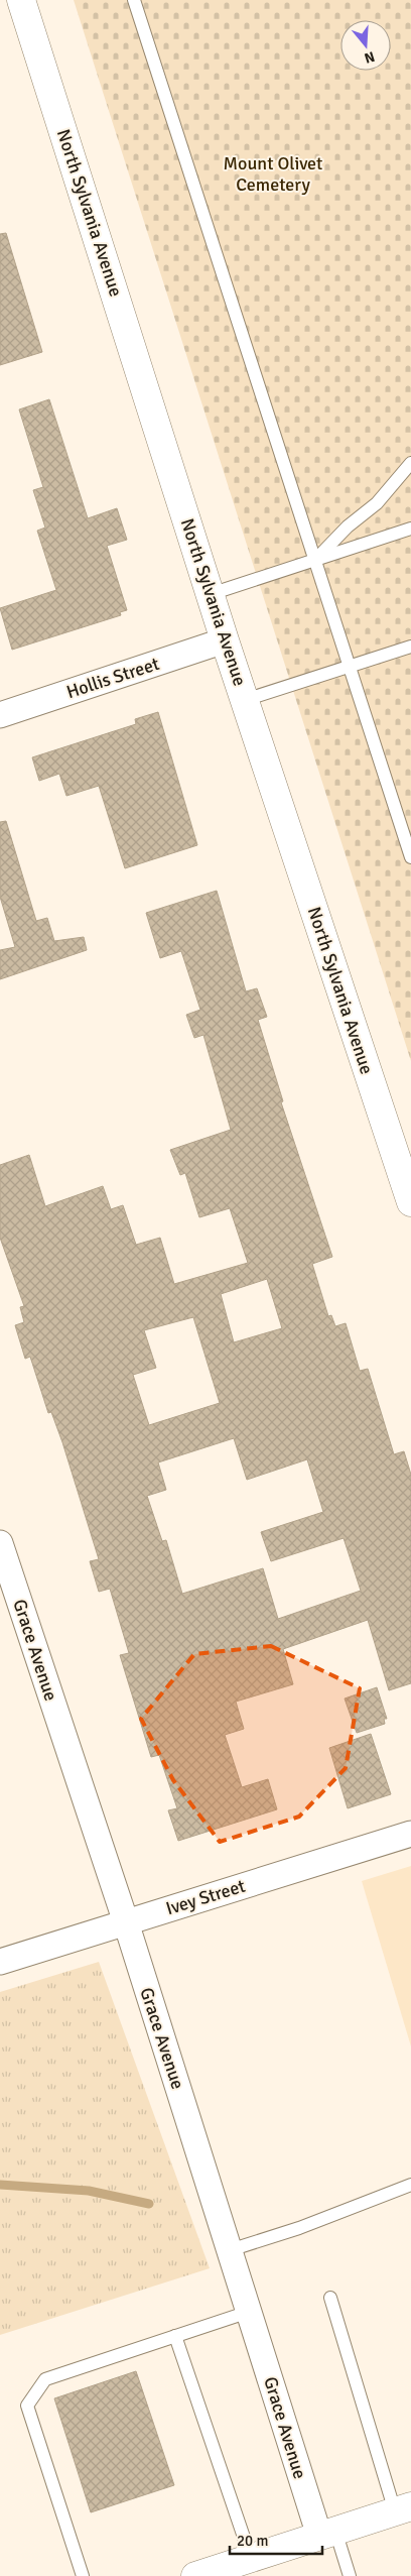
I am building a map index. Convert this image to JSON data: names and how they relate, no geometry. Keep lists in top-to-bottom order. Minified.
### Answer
{"streets":{"main road":["North Sylvania Avenue"],"street":["Hollis Street","Grace Avenue","Ivey Street"]},"crossings":[["North Sylvania Avenue","Hollis Street"],["Grace Avenue","Ivey Street"]],"parks":["Mount Olivet Cemetery"],"scale_bar":"20 m","north":"bottom"}
